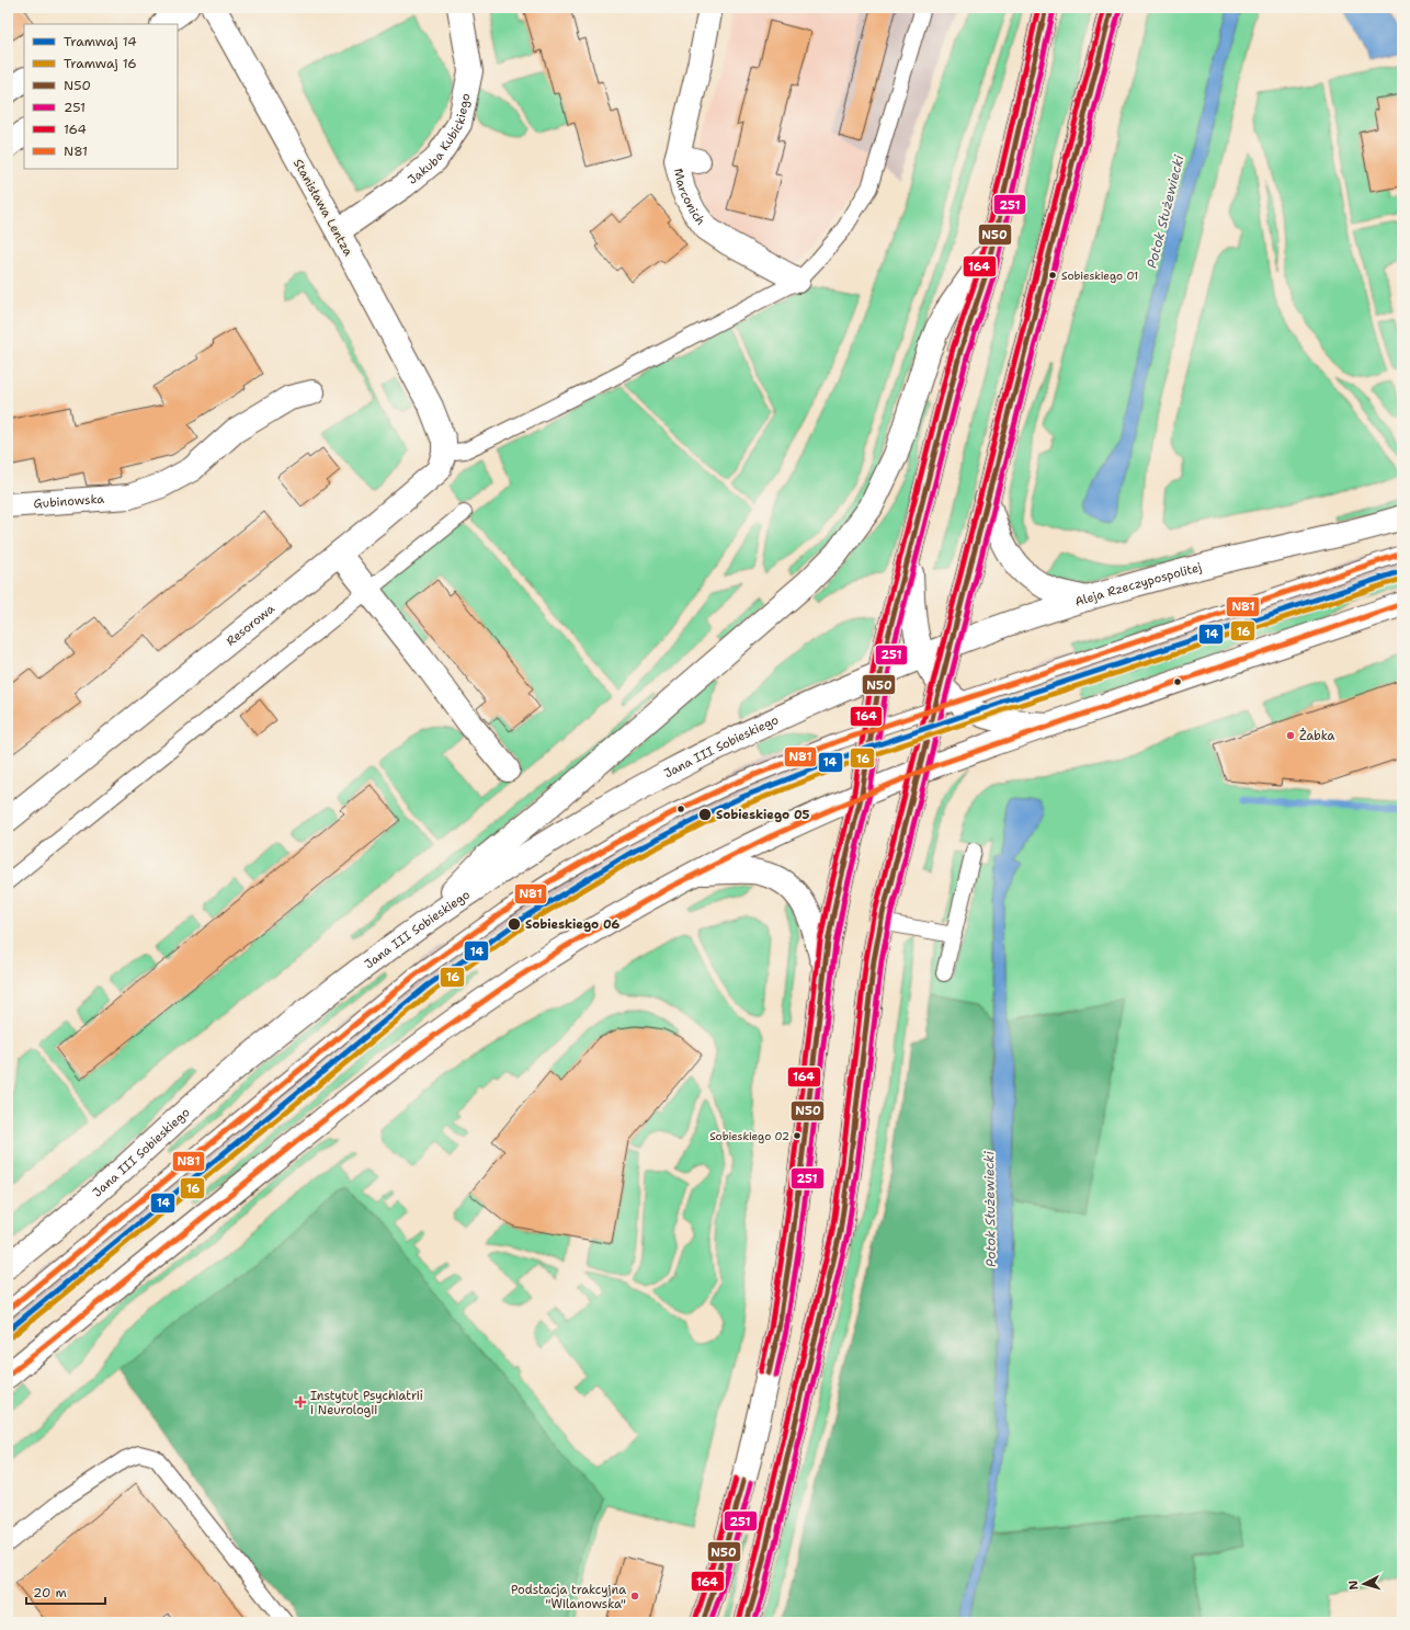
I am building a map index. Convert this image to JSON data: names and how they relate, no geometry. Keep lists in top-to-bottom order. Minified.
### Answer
{"streets":{"main road":["Jakuba Kubickiego","Marconich","Stanisława Lentza","Gubinowska","Aleja Rzeczypospolitej","Resorowa","Jana III Sobieskiego"]},"crossings":[["Jakuba Kubickiego","Stanisława Lentza"],["Stanisława Lentza","Resorowa"],["Aleja Rzeczypospolitej","Jana III Sobieskiego"]],"water":["Potok Służewiecki"],"places":{"other":["Sobieskiego 01","Żabka","Sobieskiego 05","Sobieskiego 06","Sobieskiego 02","Podstacja trakcyjna \"Wilanowska\""],"health":["Instytut Psychiatrii i Neurologii"]},"lines":["transit line N50","transit line 164","transit line 251","transit line N81","tram line 14","tram line 16"],"legend":["Tramwaj 14","Tramwaj 16","N50","251","164","N81"],"scale_bar":"20 m","north":"left"}
